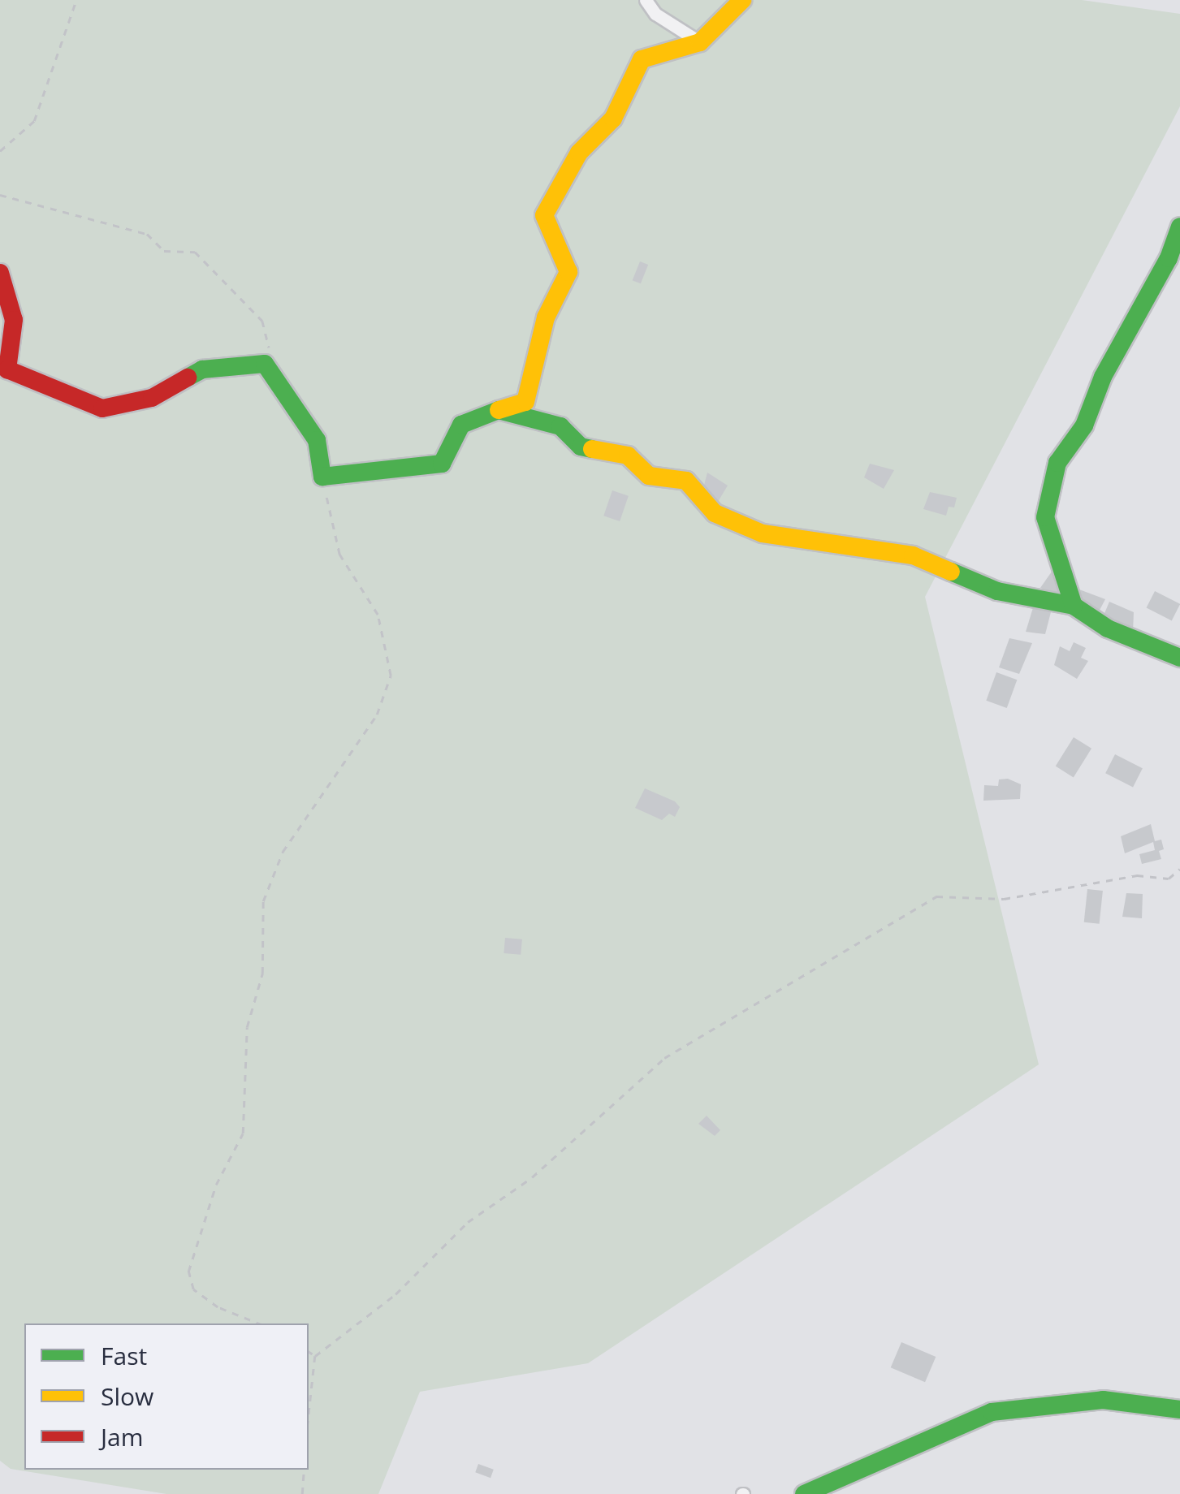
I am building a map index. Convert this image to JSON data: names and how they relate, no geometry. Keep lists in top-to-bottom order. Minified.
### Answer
{"legend":["Fast","Slow","Jam"]}
